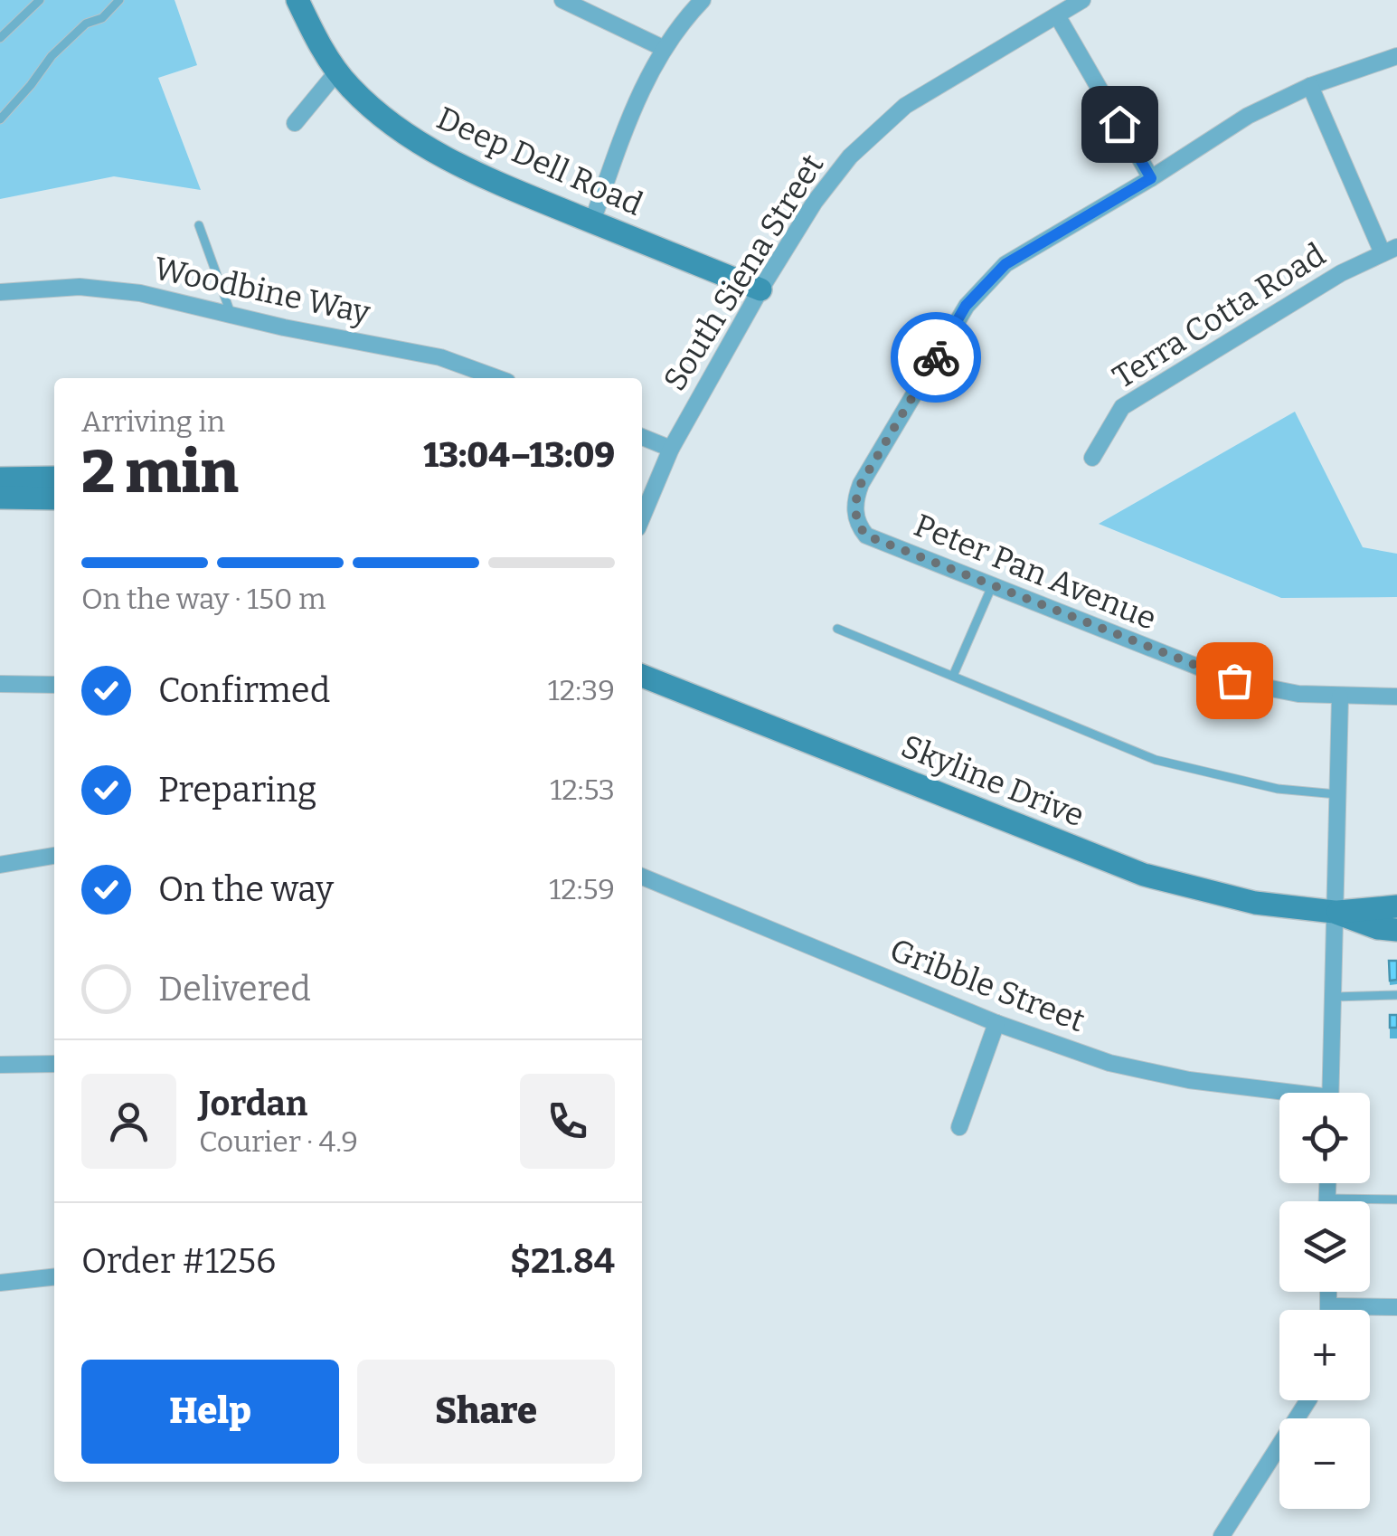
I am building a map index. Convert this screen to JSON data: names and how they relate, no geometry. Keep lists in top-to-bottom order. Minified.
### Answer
{"streets":{"main road":["Deep Dell Road","Skyline Drive"],"street":["South Siena Street","Woodbine Way","Terra Cotta Road","Peter Pan Avenue","Gribble Street"]},"crossings":[["Deep Dell Road","South Siena Street"]],"page":{"heading":["2 min","Arriving in","13:04–13:09"],"panel":["Jordan","Courier · 4.9","Order #1256","$21.84"],"bar":"On the way · 150 m","list":[["Confirmed","12:39"],["Preparing","12:53"],["On the way","12:59"],"Delivered"],"map_buttons":["+","−"],"buttons":["Help","Share"]}}
